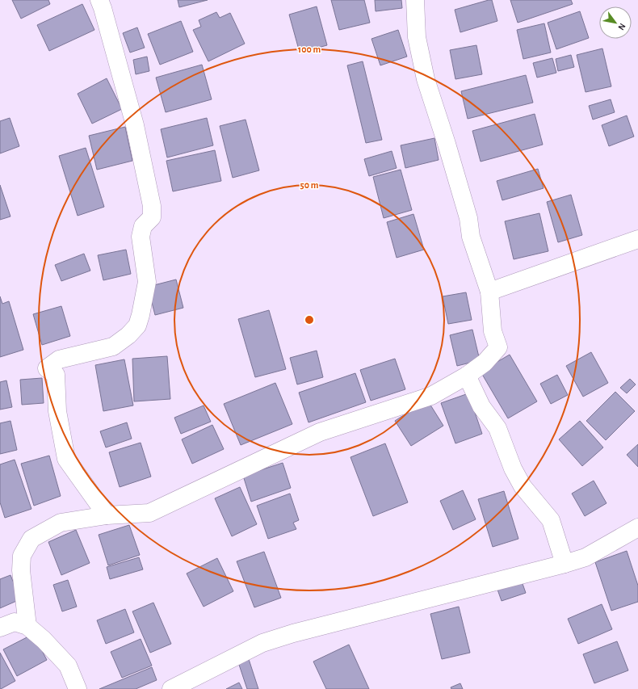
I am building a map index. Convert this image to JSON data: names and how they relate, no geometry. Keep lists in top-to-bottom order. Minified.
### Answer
{"north":"bottom right","rings":["100 m","50 m"]}
